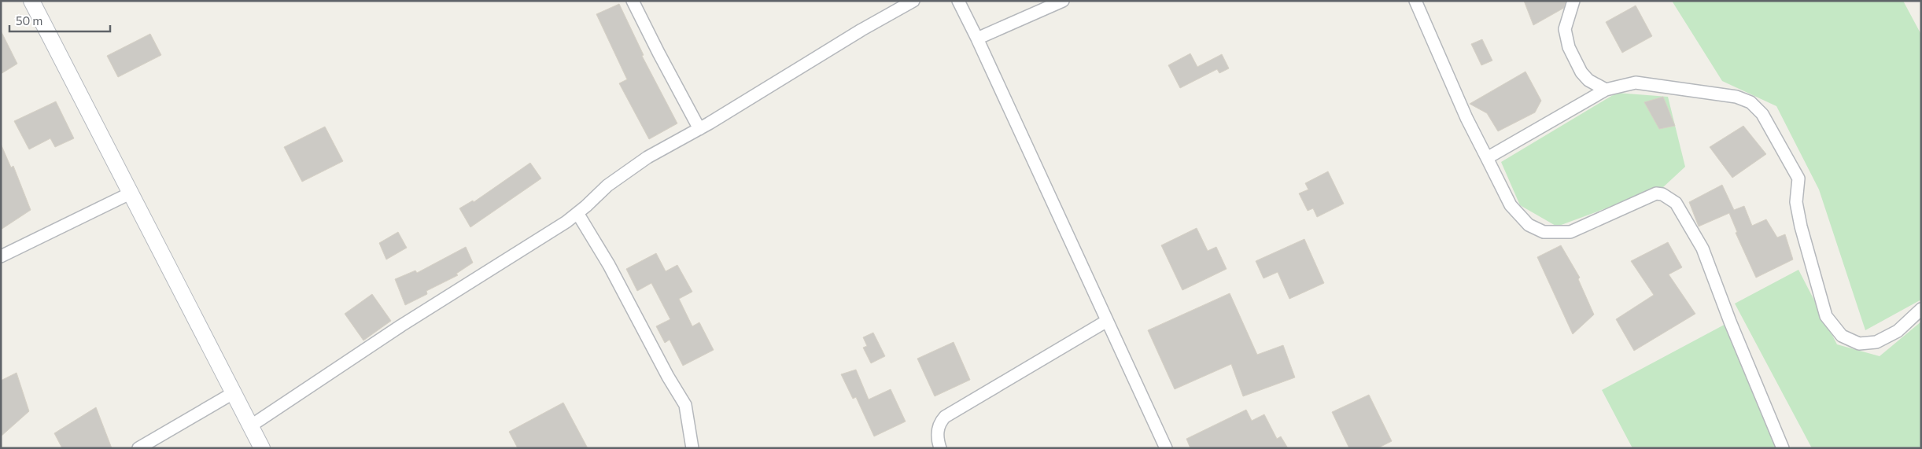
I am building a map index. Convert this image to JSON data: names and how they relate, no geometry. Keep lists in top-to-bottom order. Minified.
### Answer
{"scale_bar":"50 m"}
